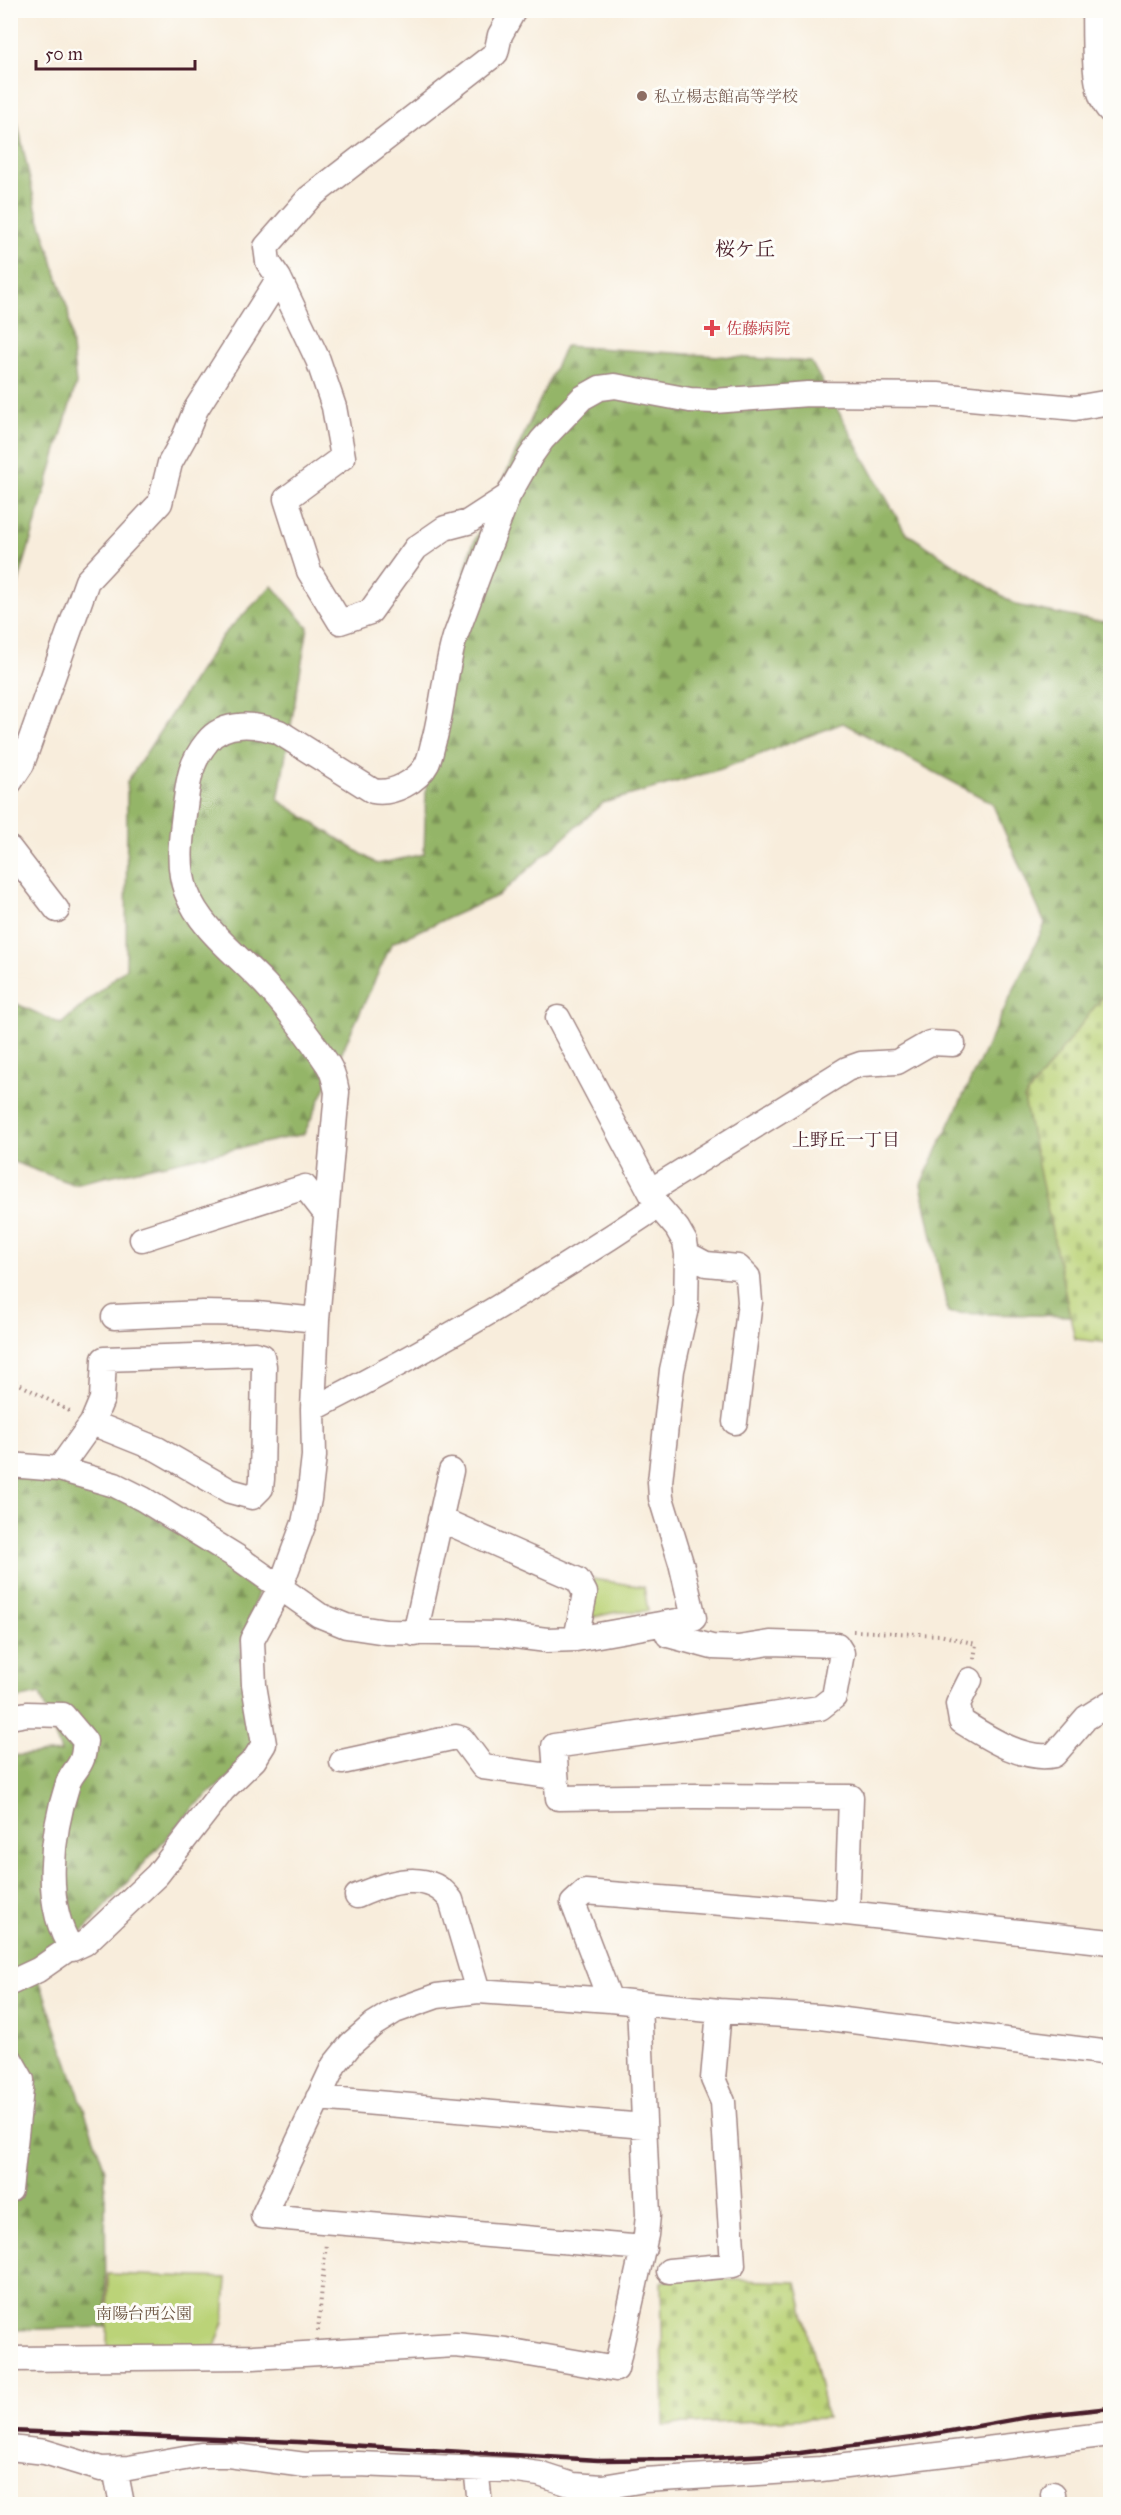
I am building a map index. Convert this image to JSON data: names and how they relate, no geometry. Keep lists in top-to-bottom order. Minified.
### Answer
{"districts":["桜ケ丘","上野丘一丁目"],"parks":["南陽台西公園"],"places":{"other":["私立楊志館高等学校"],"health":["佐藤病院"]},"scale_bar":"50 m"}
